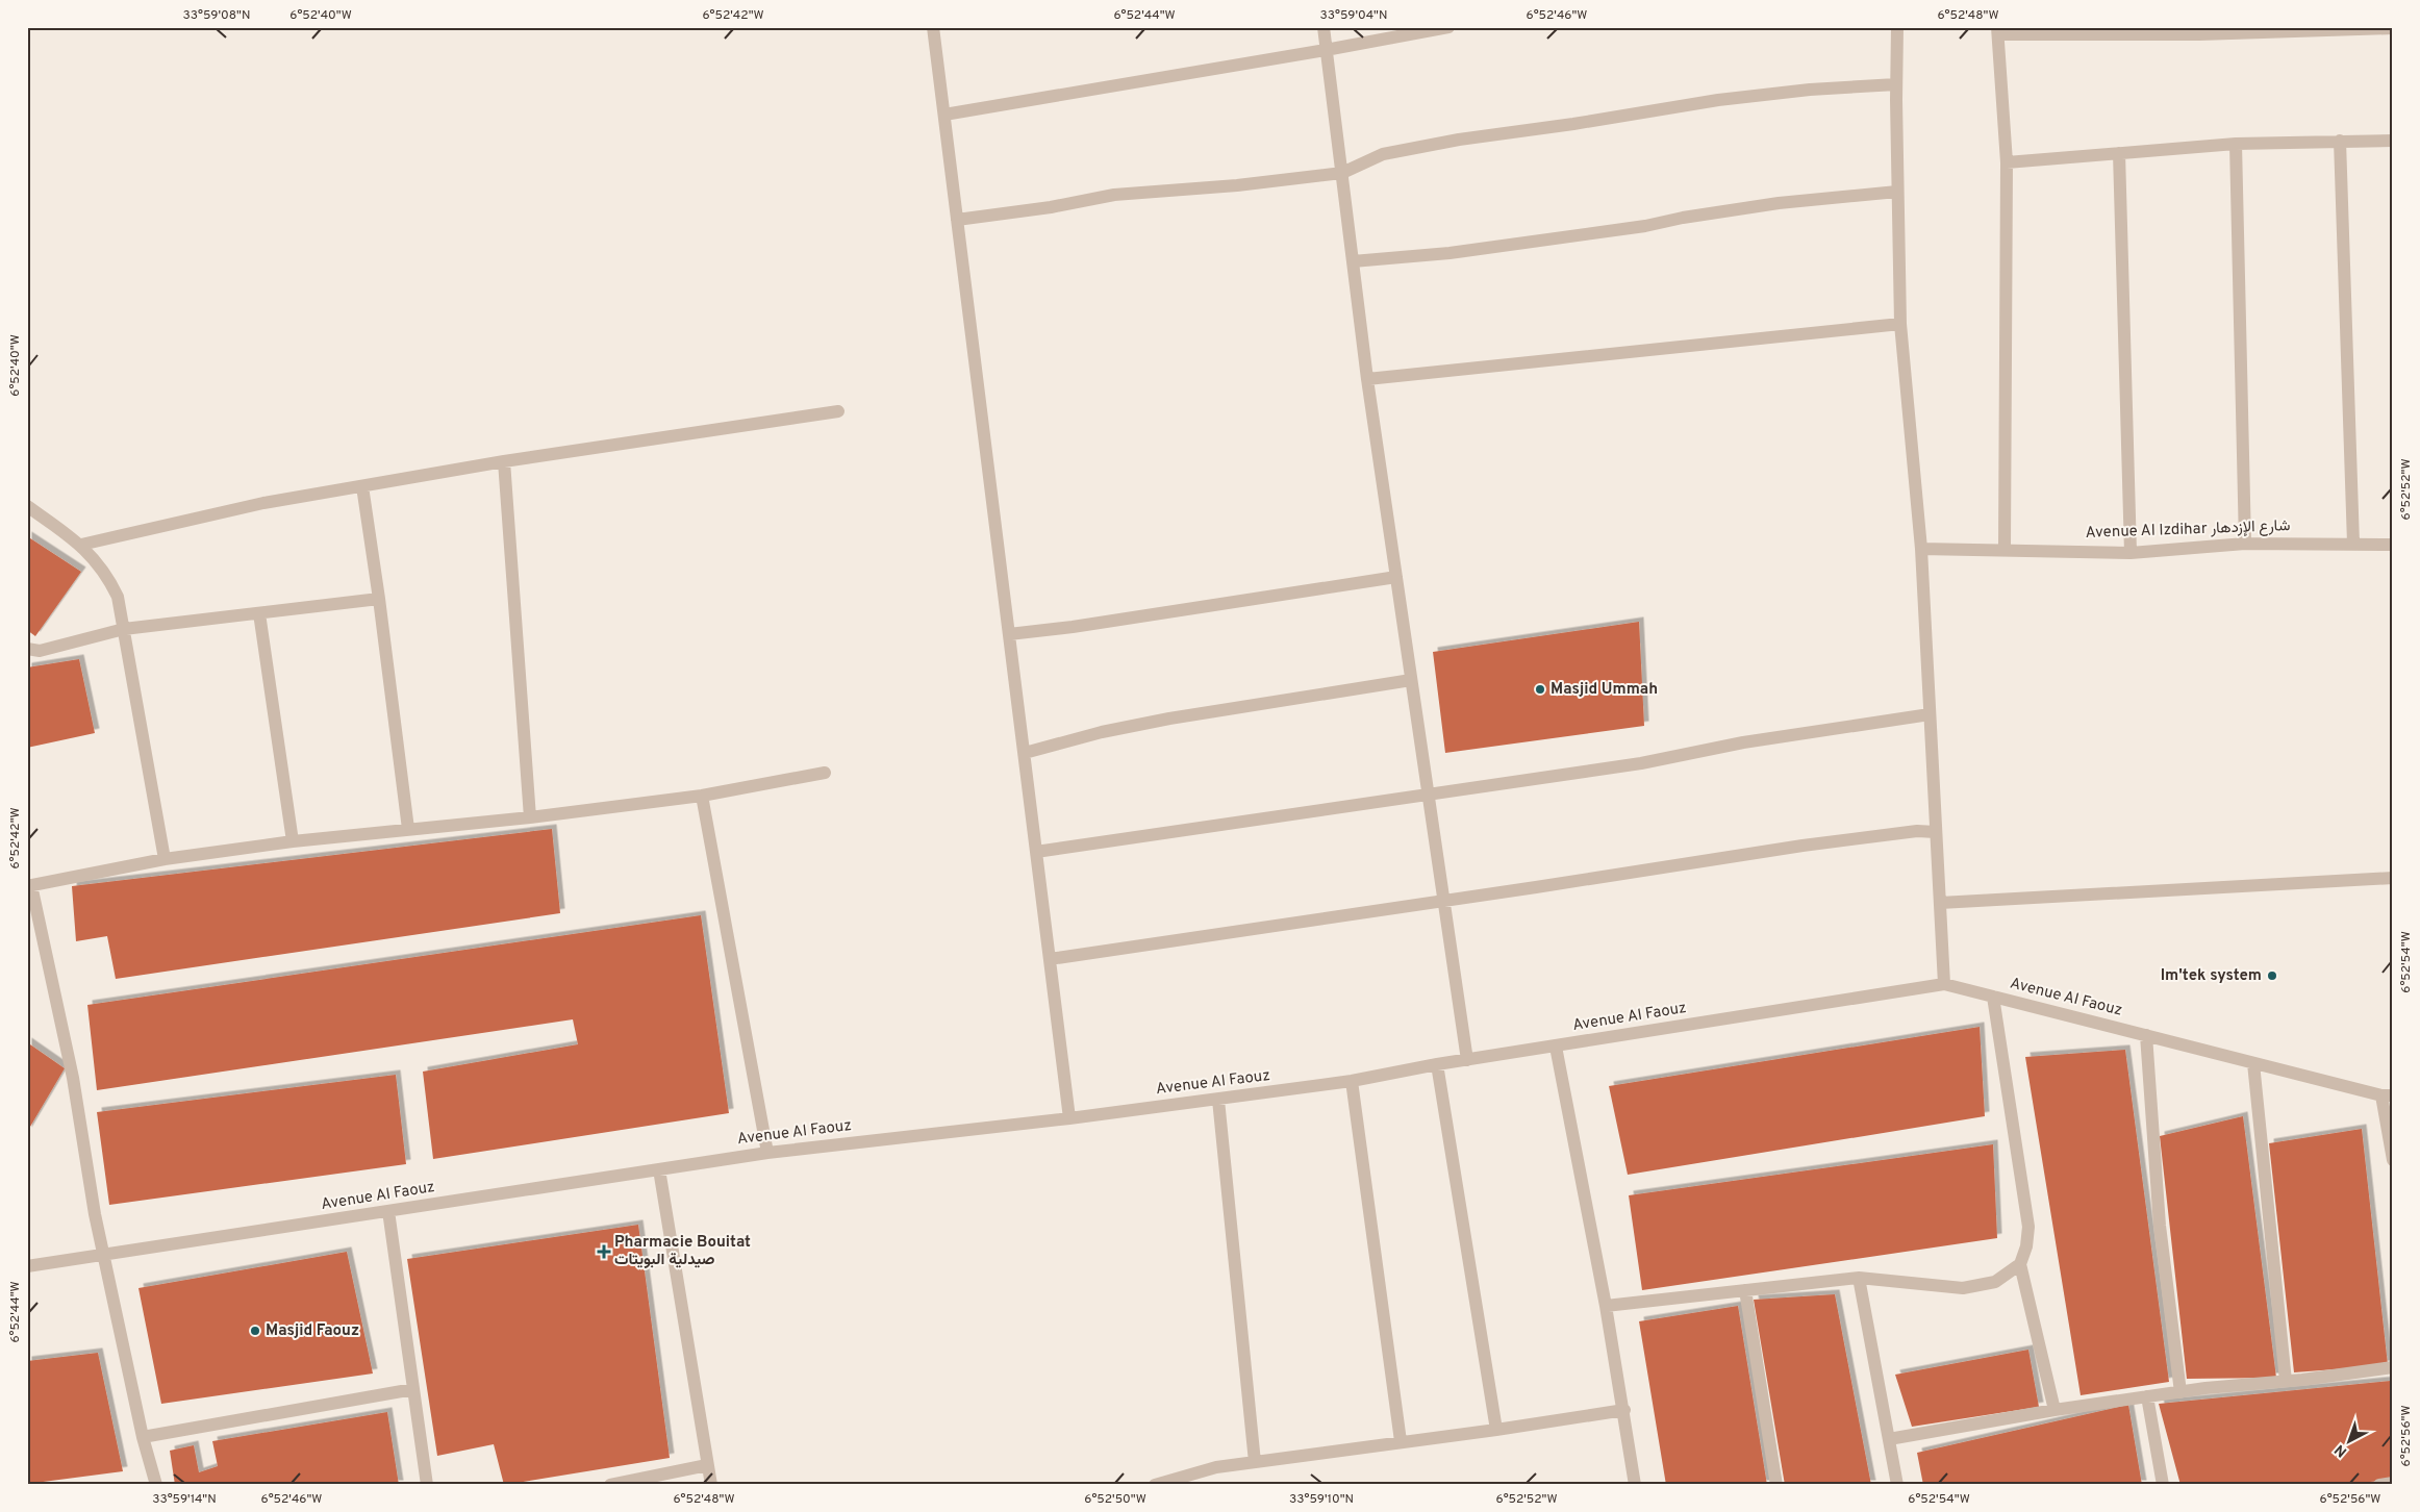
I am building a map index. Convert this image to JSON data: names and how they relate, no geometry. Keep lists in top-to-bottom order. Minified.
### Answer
{"streets":{"street":["Avenue Al Izdihar شارع الإزدهار","Avenue Al Faouz"]},"places":{"other":["Masjid Ummah","Im'tek system","Masjid Faouz"],"health":["Pharmacie Bouitat صيدلية البويتات"]},"north":"bottom left","coordinates":["33°59'08\"N","6°52'40\"W","6°52'42\"W","6°52'44\"W","33°59'04\"N","6°52'46\"W","6°52'48\"W","6°52'52\"W","6°52'54\"W","6°52'56\"W","33°59'14\"N","6°52'50\"W","33°59'10\"N"]}
